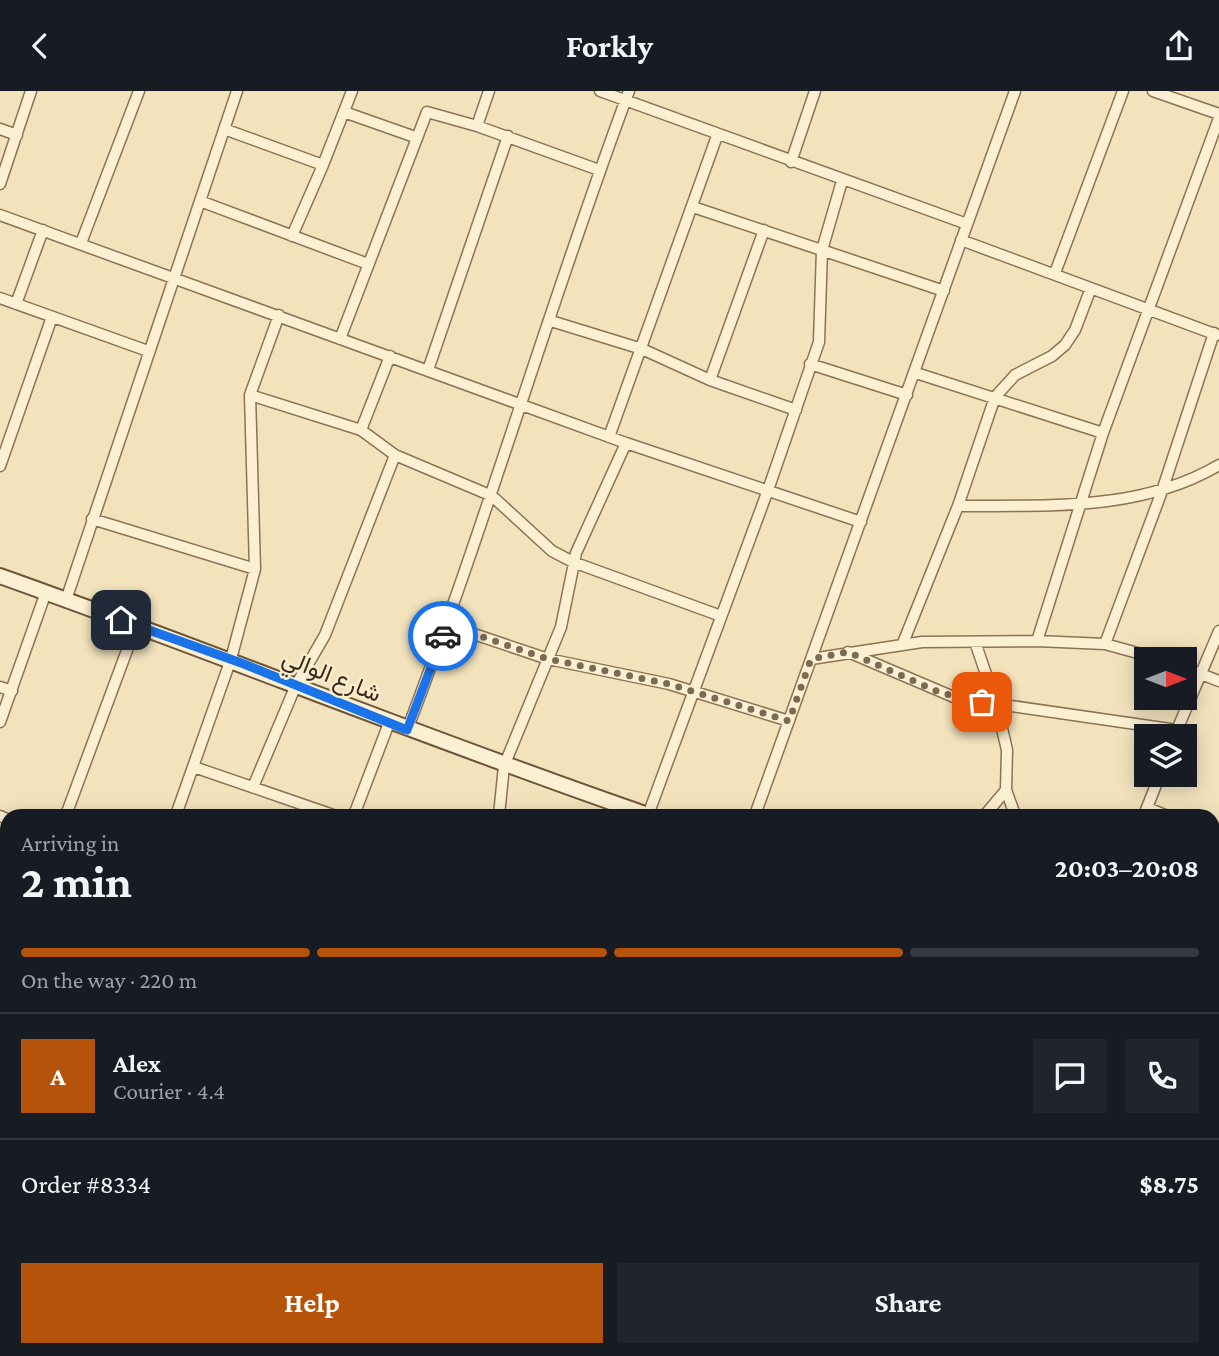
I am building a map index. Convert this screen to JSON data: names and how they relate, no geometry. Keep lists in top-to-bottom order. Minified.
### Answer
{"streets":{"main road":["شارع الوالي"]},"north":"right","page":{"header":"Forkly","heading":["2 min","Arriving in","20:03–20:08"],"panel":["Alex","Courier · 4.4","Order #8334","$8.75"],"bar":"On the way · 220 m","round":"A","buttons":["Help","Share"]}}
